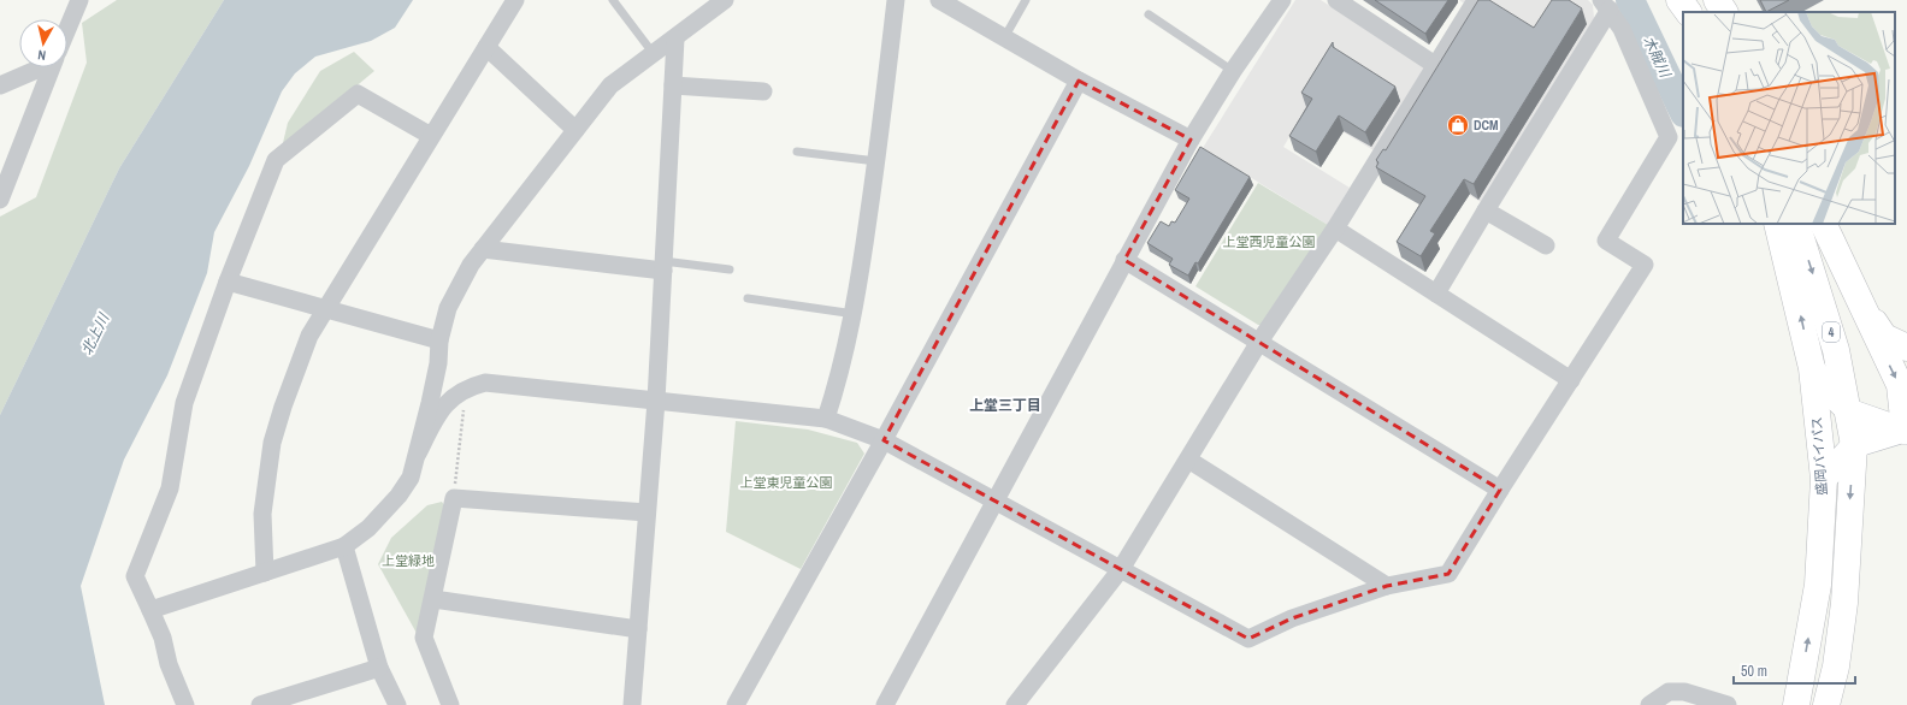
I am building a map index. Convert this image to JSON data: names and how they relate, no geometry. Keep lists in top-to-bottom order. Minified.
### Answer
{"streets":{"highway":["4","盛岡バイパス"]},"districts":["上堂三丁目"],"water":["木賊川","北上川"],"parks":["上堂西児童公園","上堂東児童公園","上堂緑地"],"places":{"shop":["DCM"]},"scale_bar":"50 m","north":"bottom"}
